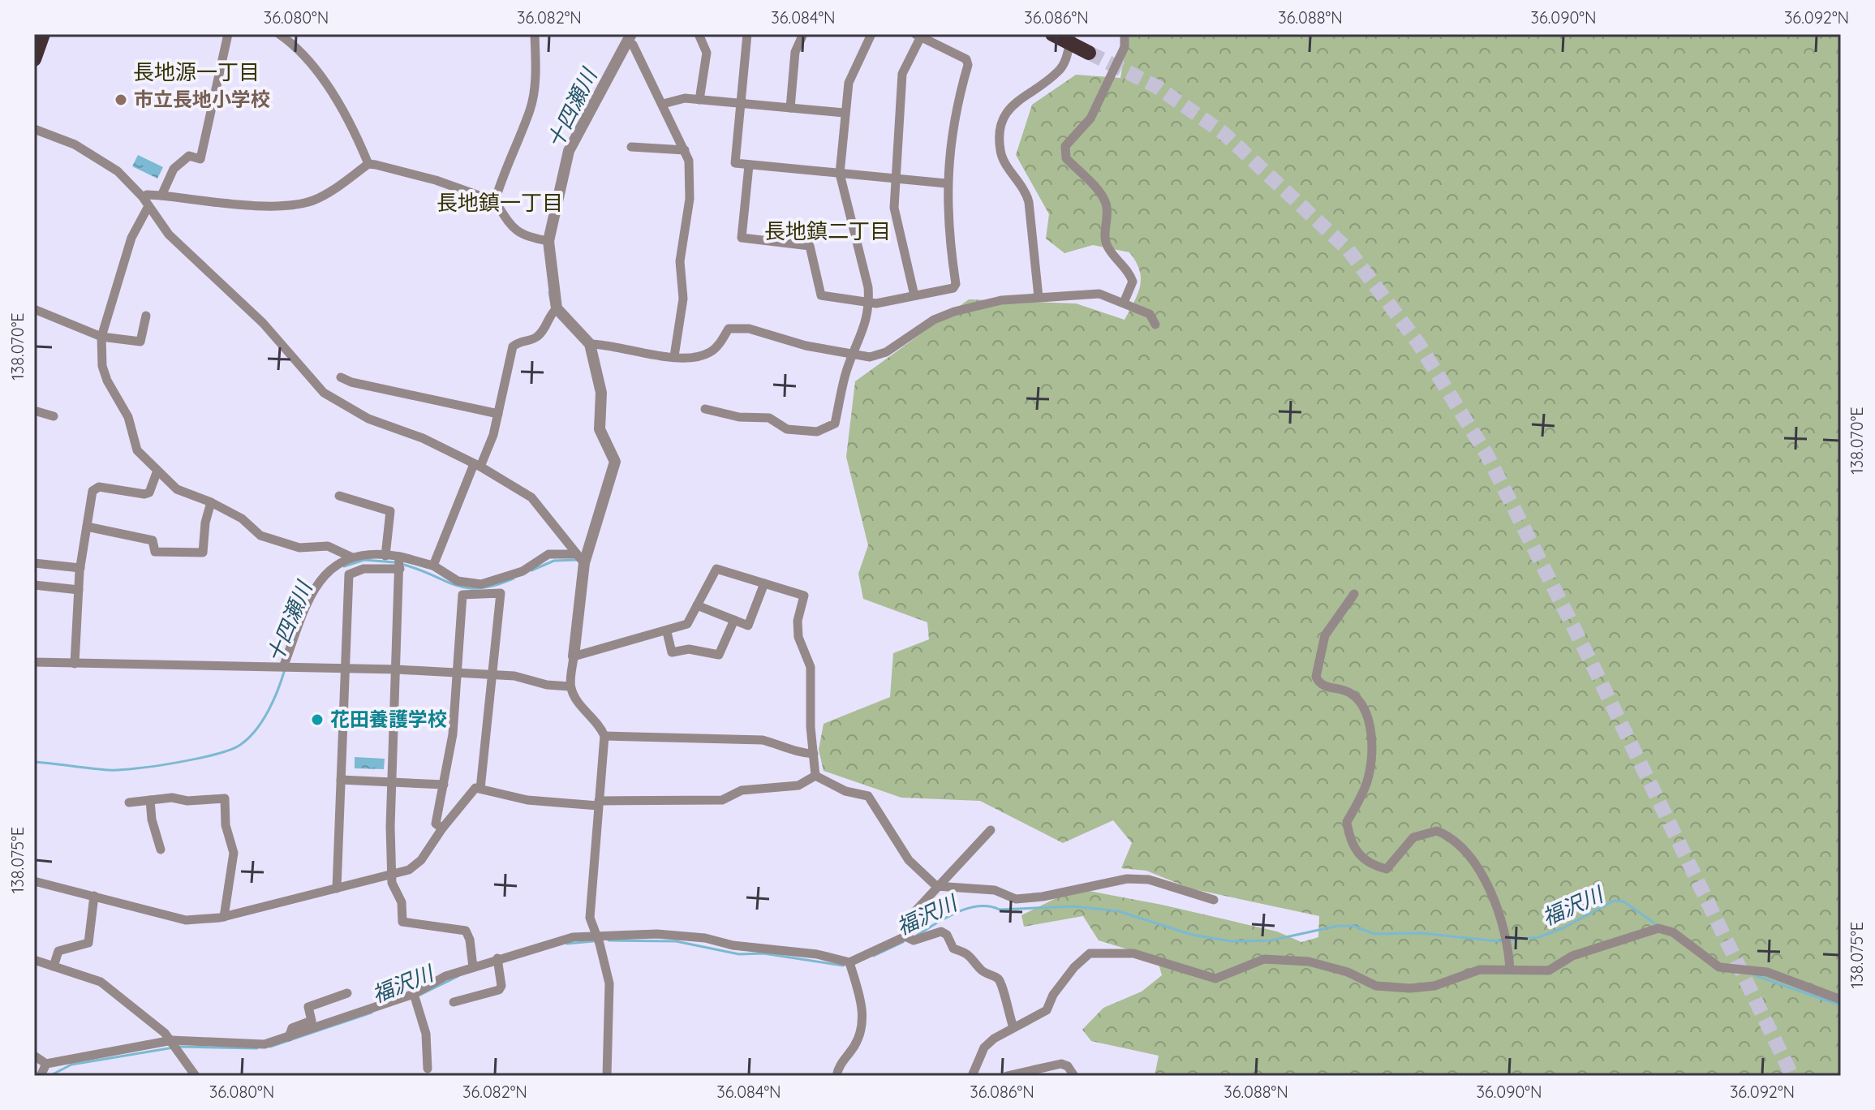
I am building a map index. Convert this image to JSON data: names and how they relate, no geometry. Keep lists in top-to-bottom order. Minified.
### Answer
{"districts":["長地源一丁目","長地鎮一丁目","長地鎮二丁目"],"water":["十四瀬川","福沢川"],"places":["市立長地小学校","花田養護学校"],"coordinates":["36.080°N","36.082°N","36.084°N","36.086°N","36.088°N","36.090°N","36.092°N","138.070°E","138.075°E"]}
